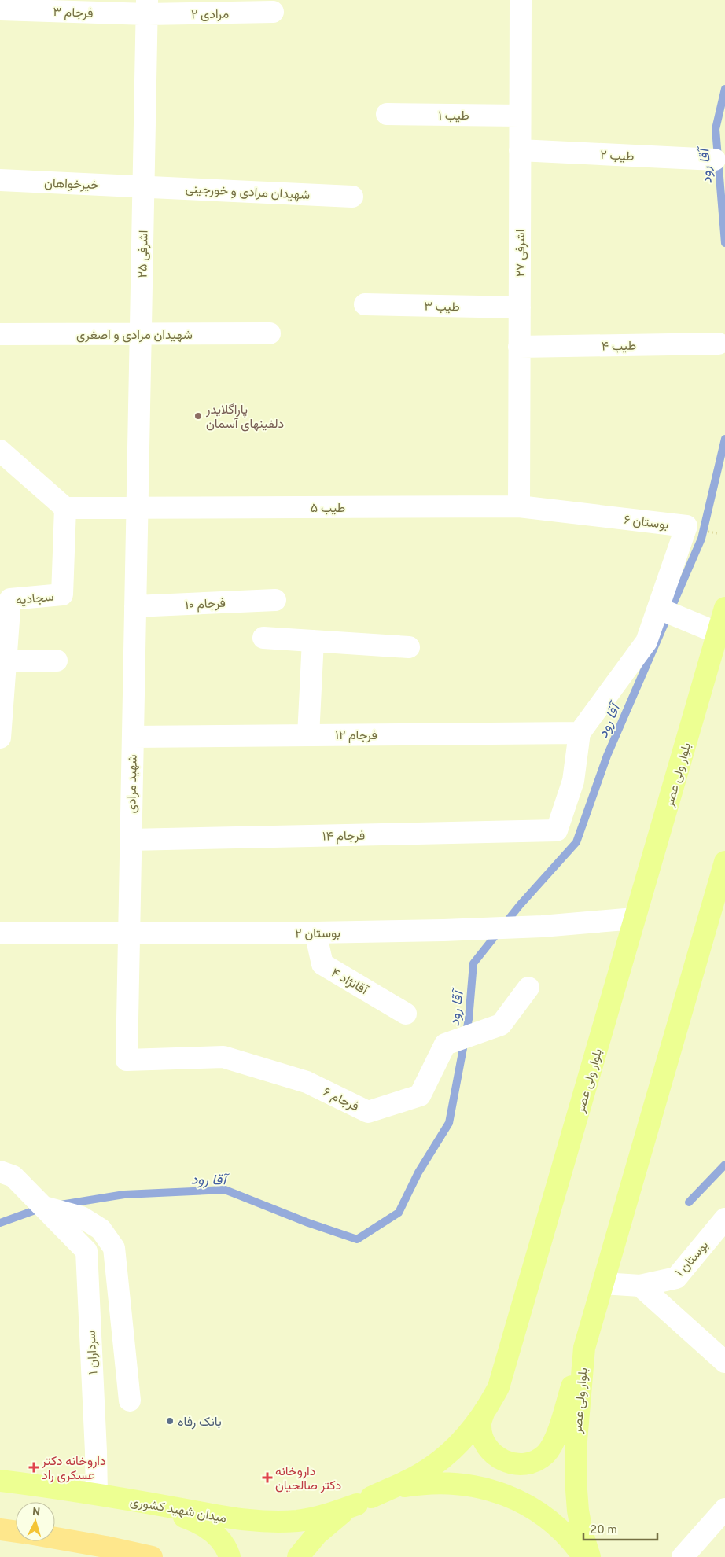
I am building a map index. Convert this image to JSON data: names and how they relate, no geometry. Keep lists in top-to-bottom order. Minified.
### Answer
{"streets":{"main road":["بلوار ولی عصر","میدان شهید کشوری"],"street":["فرجام ۳","مرادی ۲","طیب ۱","طیب ۲","خیرخواهان","شهیدان مرادی و خورجینی","اشرفی ۲۷","اشرفی ۲۵","طیب ۳","شهیدان مرادی و اصغری","طیب ۴","طیب ۵","بوستان ۶","سجادیه","فرجام ۱۰","فرجام ۱۲","شهید مرادی","فرجام ۱۴","بوستان ۲","آقانژاد ۴","فرجام ۶","بوستان ۱","سرداران ۱"]},"crossings":[["فرجام ۳","مرادی ۲"],["فرجام ۳","اشرفی ۲۵"],["مرادی ۲","اشرفی ۲۵"],["طیب ۱","اشرفی ۲۷"],["طیب ۲","اشرفی ۲۷"],["خیرخواهان","شهیدان مرادی و خورجینی"],["خیرخواهان","اشرفی ۲۵"],["شهیدان مرادی و خورجینی","اشرفی ۲۵"],["اشرفی ۲۷","طیب ۳"],["اشرفی ۲۷","طیب ۴"],["اشرفی ۲۷","طیب ۵"],["اشرفی ۲۷","بوستان ۶"],["اشرفی ۲۵","شهیدان مرادی و اصغری"],["اشرفی ۲۵","طیب ۵"],["اشرفی ۲۵","شهید مرادی"],["طیب ۵","بوستان ۶"],["طیب ۵","سجادیه"],["طیب ۵","شهید مرادی"],["فرجام ۱۰","شهید مرادی"],["فرجام ۱۲","شهید مرادی"],["فرجام ۱۲","فرجام ۱۴"],["بلوار ولی عصر","بوستان ۲"],["بلوار ولی عصر","بوستان ۱"],["بلوار ولی عصر","میدان شهید کشوری"],["شهید مرادی","فرجام ۱۴"],["شهید مرادی","بوستان ۲"],["شهید مرادی","فرجام ۶"],["بوستان ۲","آقانژاد ۴"],["سرداران ۱","میدان شهید کشوری"]],"water":["آقا رود"],"places":{"other":["پاراگلایدر دلفینهای آسمان","بانک رفاه"],"health":["داروخانه دکتر عسکری راد","داروخانه دکتر صالحیان"]},"scale_bar":"20 m","north":"top"}
